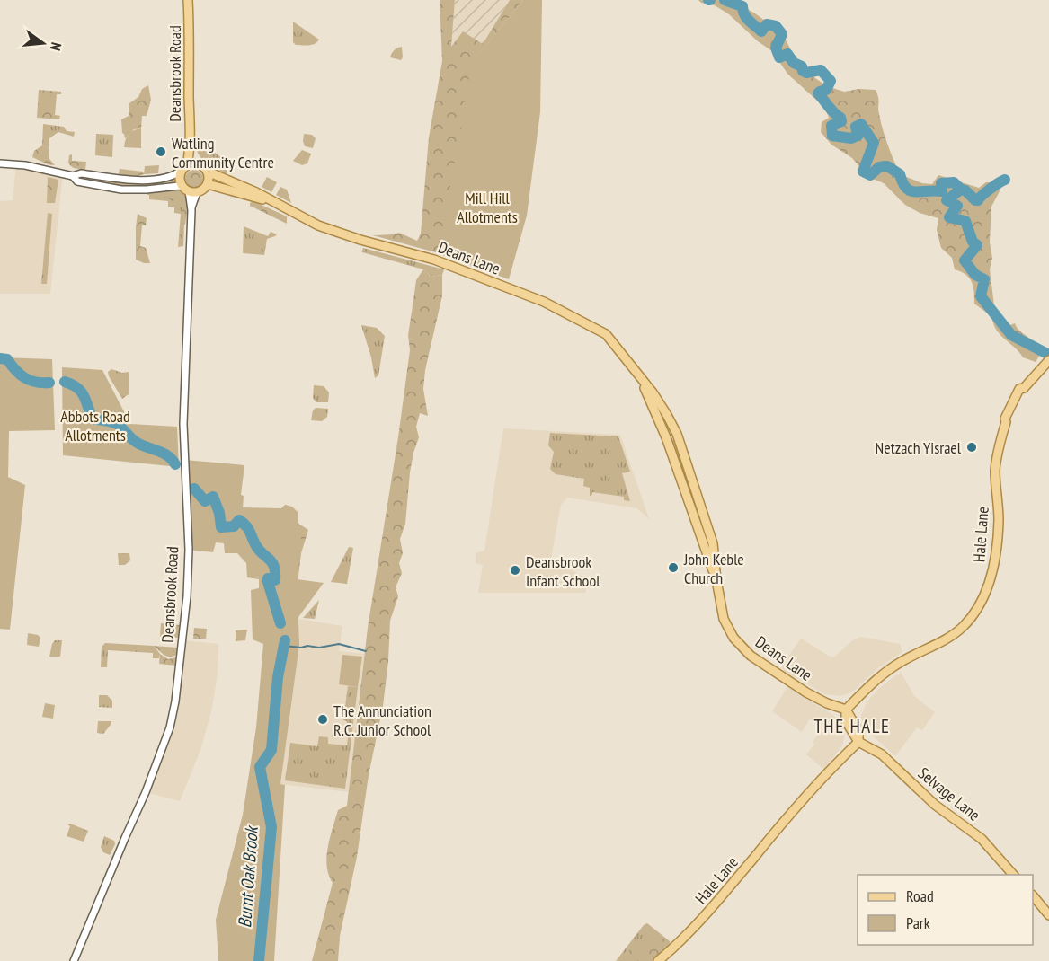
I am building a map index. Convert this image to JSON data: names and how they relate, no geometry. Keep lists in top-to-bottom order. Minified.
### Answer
{"streets":{"main road":["Deansbrook Road","Deans Lane","Hale Lane","Selvage Lane"]},"crossings":[["Deansbrook Road","Deans Lane"],["Deans Lane","Hale Lane"],["Hale Lane","Selvage Lane"]],"districts":["THE HALE"],"water":["Burnt Oak Brook"],"parks":["Mill Hill Allotments","Abbots Road Allotments"],"places":["Watling Community Centre","Netzach Yisrael","John Keble Church","Deansbrook Infant School","The Annunciation R.C. Junior School"],"legend":["Road","Park"],"north":"right"}
